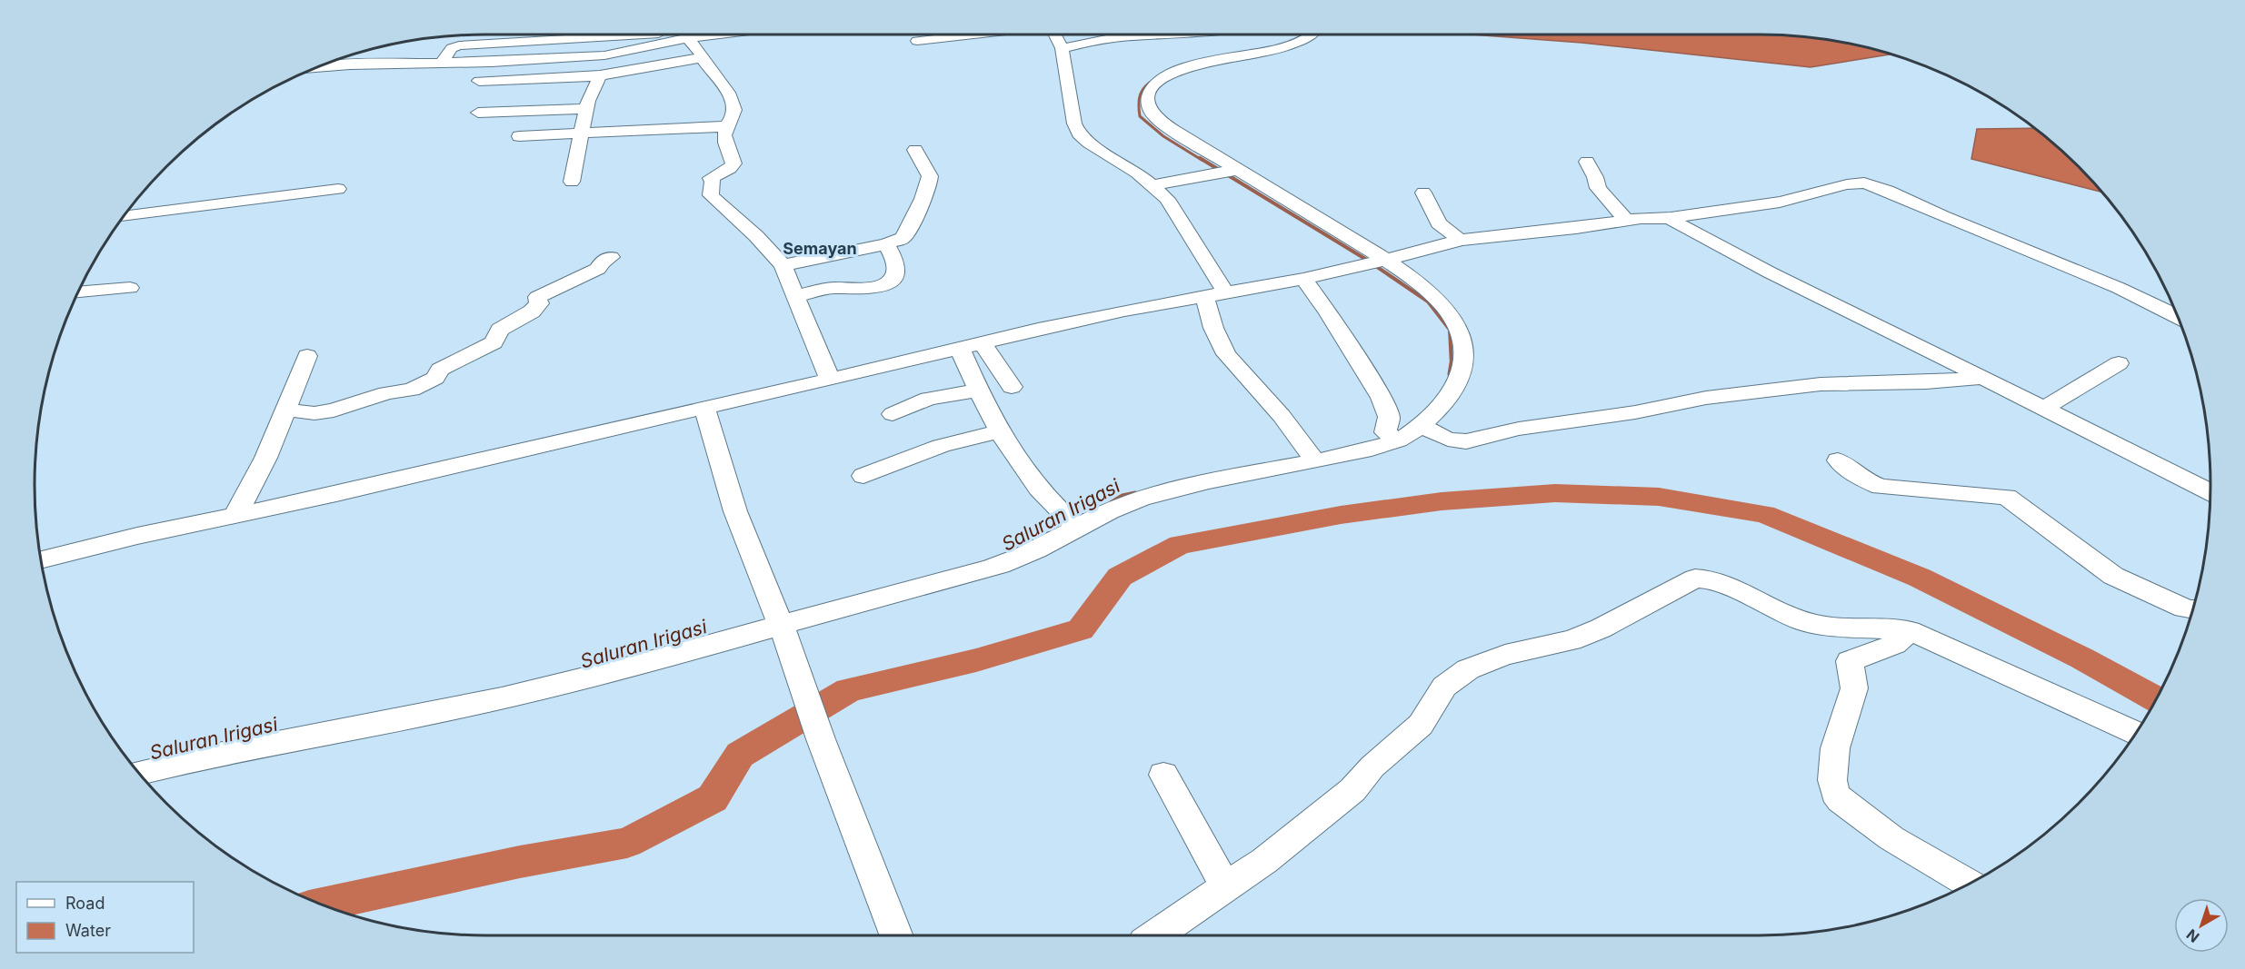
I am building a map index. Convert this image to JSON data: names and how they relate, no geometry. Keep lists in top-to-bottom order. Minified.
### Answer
{"districts":["Semayan"],"water":["Saluran Irigasi"],"legend":["Road","Water"],"north":"bottom left"}
